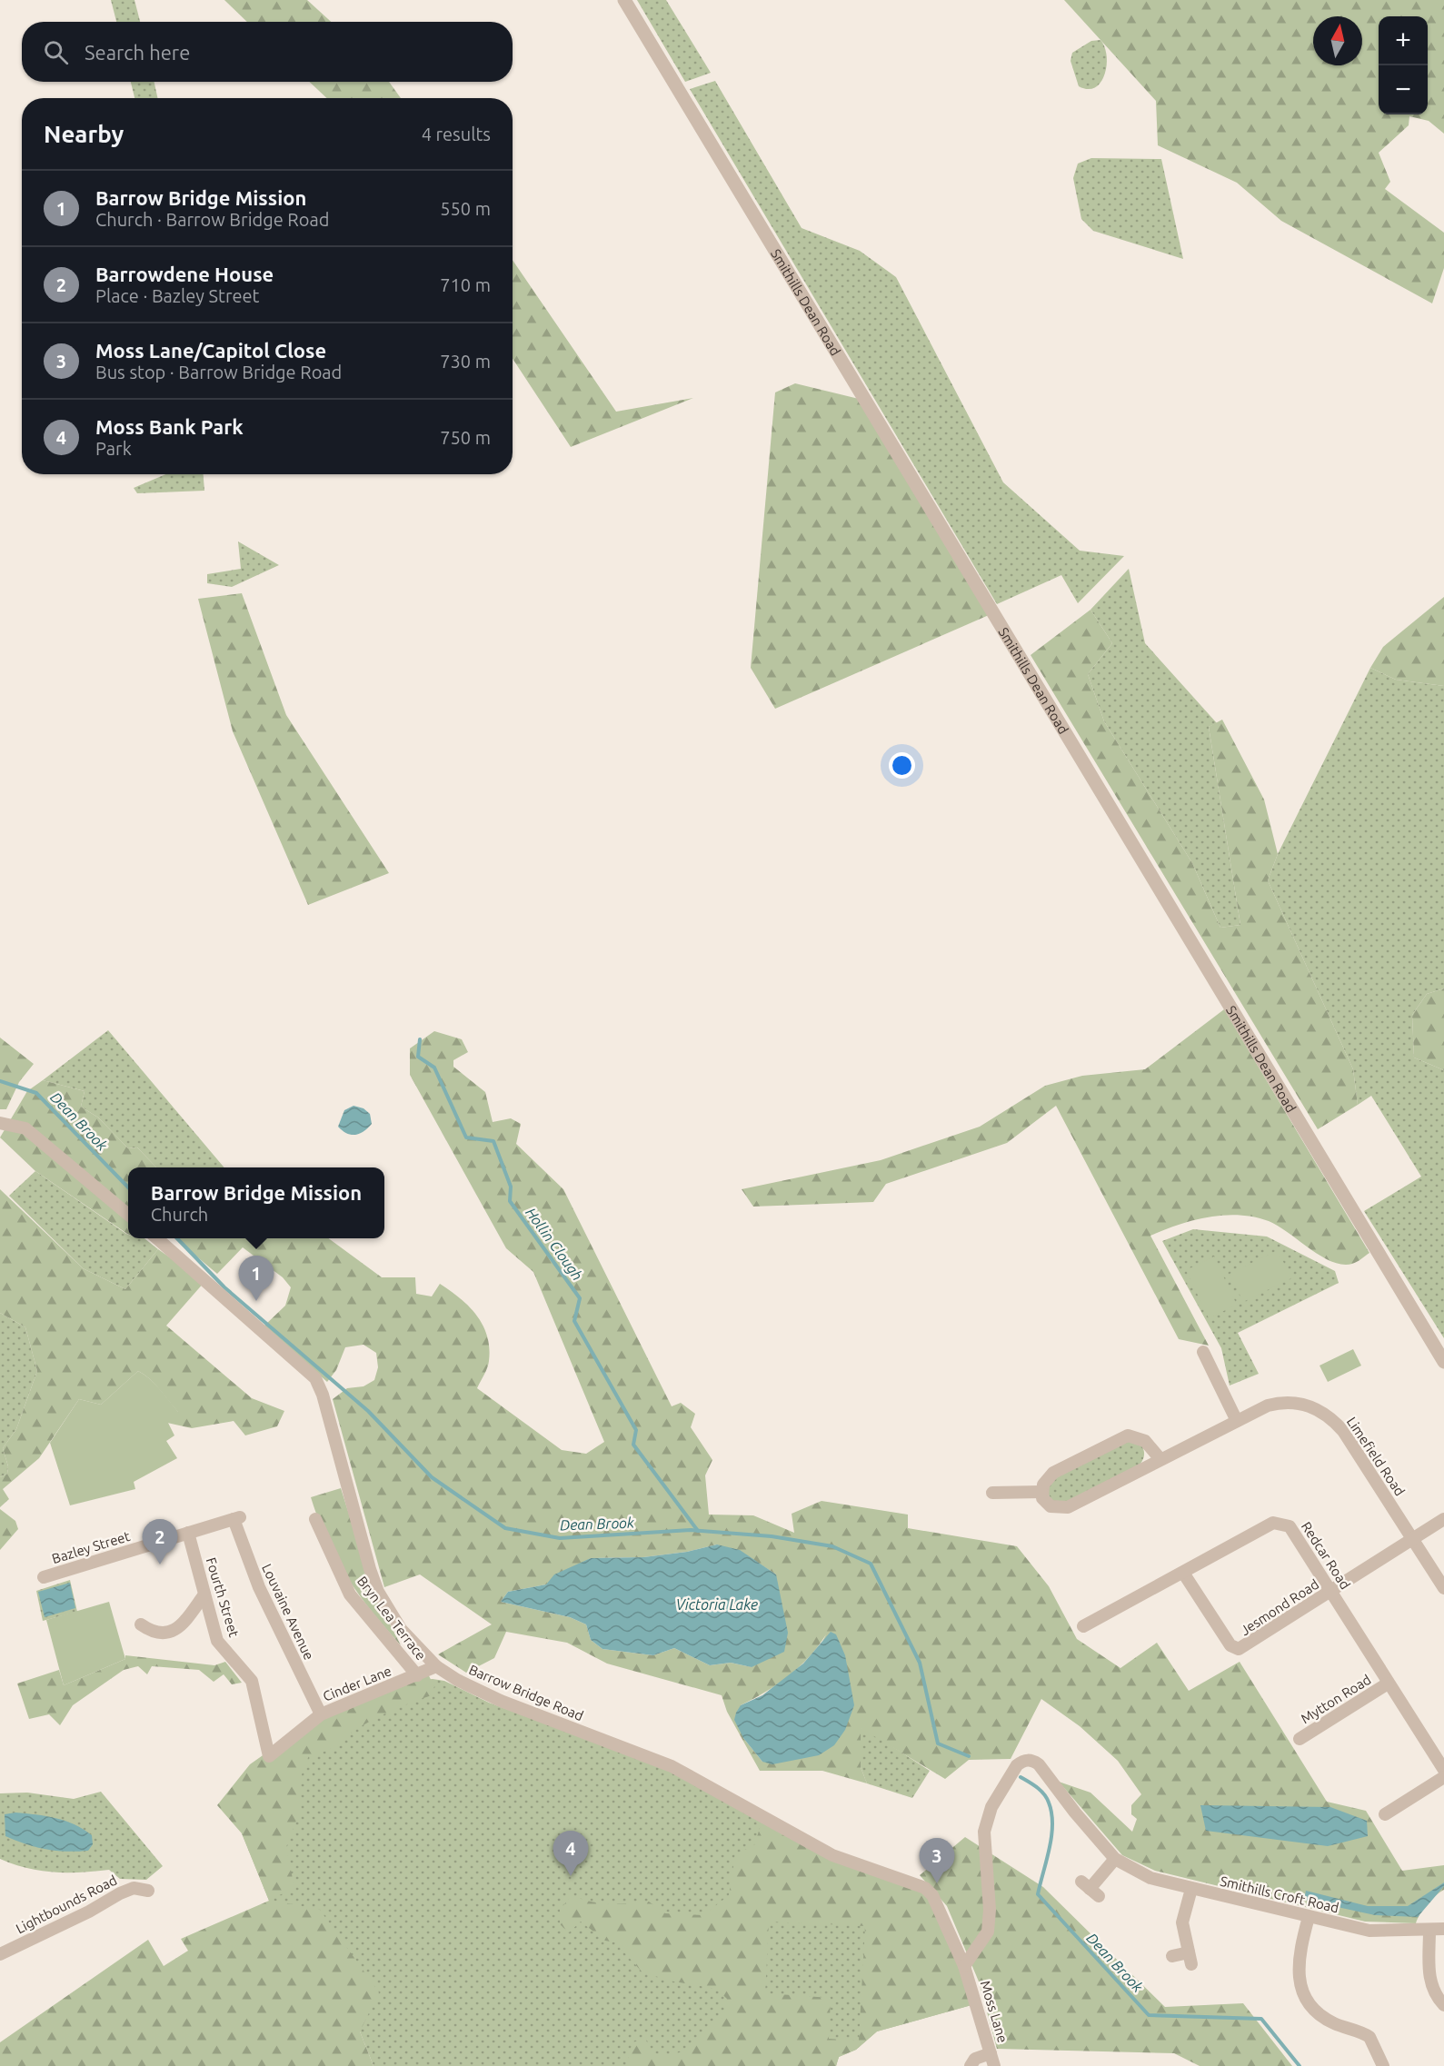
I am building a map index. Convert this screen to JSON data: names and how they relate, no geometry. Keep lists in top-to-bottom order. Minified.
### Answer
{"streets":{"street":["Smithills Dean Road","Limefield Road","Bazley Street","Redcar Road","Fourth Street","Jesmond Road","Louvaine Avenue","Bryn Lea Terrace","Cinder Lane","Barrow Bridge Road","Mytton Road","Smithills Croft Road","Lightbounds Road","Moss Lane"]},"crossings":[["Limefield Road","Jesmond Road"],["Bazley Street","Fourth Street"],["Bazley Street","Louvaine Avenue"],["Redcar Road","Jesmond Road"],["Redcar Road","Mytton Road"],["Fourth Street","Cinder Lane"],["Louvaine Avenue","Cinder Lane"],["Bryn Lea Terrace","Cinder Lane"],["Cinder Lane","Barrow Bridge Road"],["Barrow Bridge Road","Smithills Croft Road"],["Barrow Bridge Road","Moss Lane"],["Smithills Croft Road","Moss Lane"]],"water":["Dean Brook","Hollin Clough","Victoria Lake"],"north":"top","page":{"map_buttons":["+","−"],"search":"Search here","heading":["Nearby","4 results"],"list":[{"mark":"1","name":"Barrow Bridge Mission","note":"Church · Barrow Bridge Road","value":"550 m"},{"mark":"2","name":"Barrowdene House","note":"Place · Bazley Street","value":"710 m"},{"mark":"3","name":"Moss Lane/Capitol Close","note":"Bus stop · Barrow Bridge Road","value":"730 m"},{"mark":"4","name":"Moss Bank Park","note":"Park","value":"750 m"}],"popup":["Barrow Bridge Mission","Church"],"pins":["1","2","4","3"]}}
